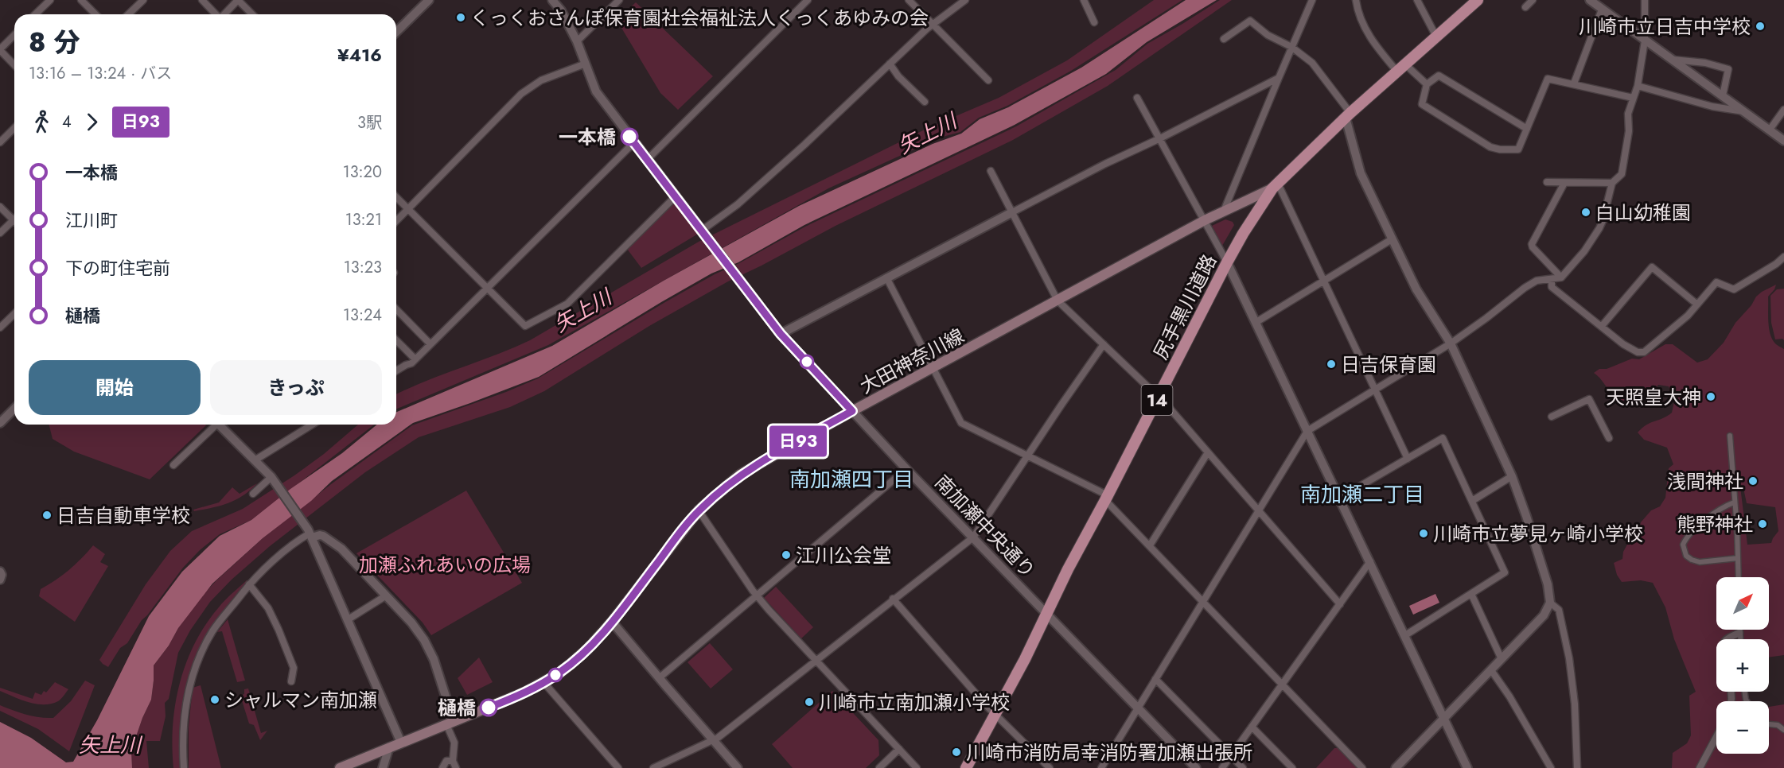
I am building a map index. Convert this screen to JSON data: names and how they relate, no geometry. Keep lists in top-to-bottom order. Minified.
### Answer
{"streets":{"main road":["尻手黒川道路","大田神奈川線","14"],"street":["南加瀬中央通り"]},"crossings":[["尻手黒川道路","大田神奈川線"],["尻手黒川道路","南加瀬中央通り"],["大田神奈川線","南加瀬中央通り"]],"districts":["南加瀬四丁目","南加瀬二丁目"],"water":["矢上川"],"parks":["加瀬ふれあいの広場"],"places":["くっくおさんぽ保育園社会福祉法人くっくあゆみの会","川崎市立日吉中学校","一本橋","白山幼稚園","日吉保育園","天照皇大神","浅間神社","日吉自動車学校","熊野神社","川崎市立夢見ヶ崎小学校","江川公会堂","シャルマン南加瀬","川崎市立南加瀬小学校","樋橋","川崎市消防局幸消防署加瀬出張所"],"lines":["bus line 日93"],"north":"top right","page":{"on_map":"日93","heading":["8 分","13:16 – 13:24 · バス","¥416"],"legs":["4","日93","3駅"],"list":[{"name":"一本橋","value":"13:20"},{"name":"江川町","value":"13:21"},{"name":"下の町住宅前","value":"13:23"},{"name":"樋橋","value":"13:24"}],"buttons":["開始","きっぷ"],"map_buttons":["+","−"]}}
